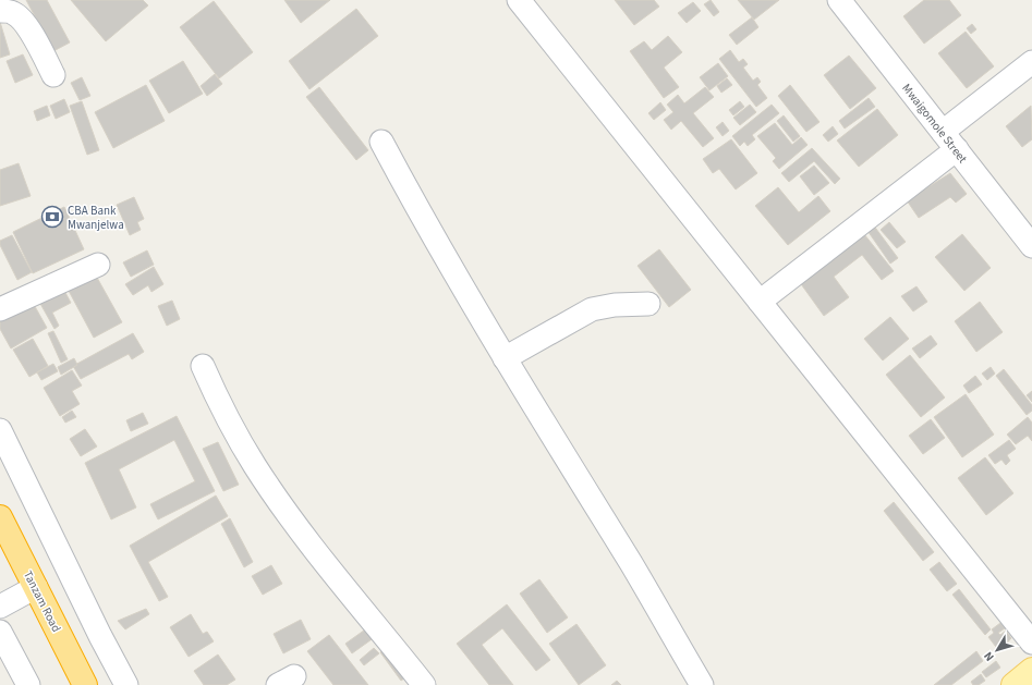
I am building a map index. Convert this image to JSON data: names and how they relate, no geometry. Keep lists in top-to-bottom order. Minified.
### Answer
{"streets":{"highway":["Tanzam Road"],"street":["Mwaigomole Street"]},"places":{"bank":["CBA Bank Mwanjelwa"]},"north":"bottom left"}
